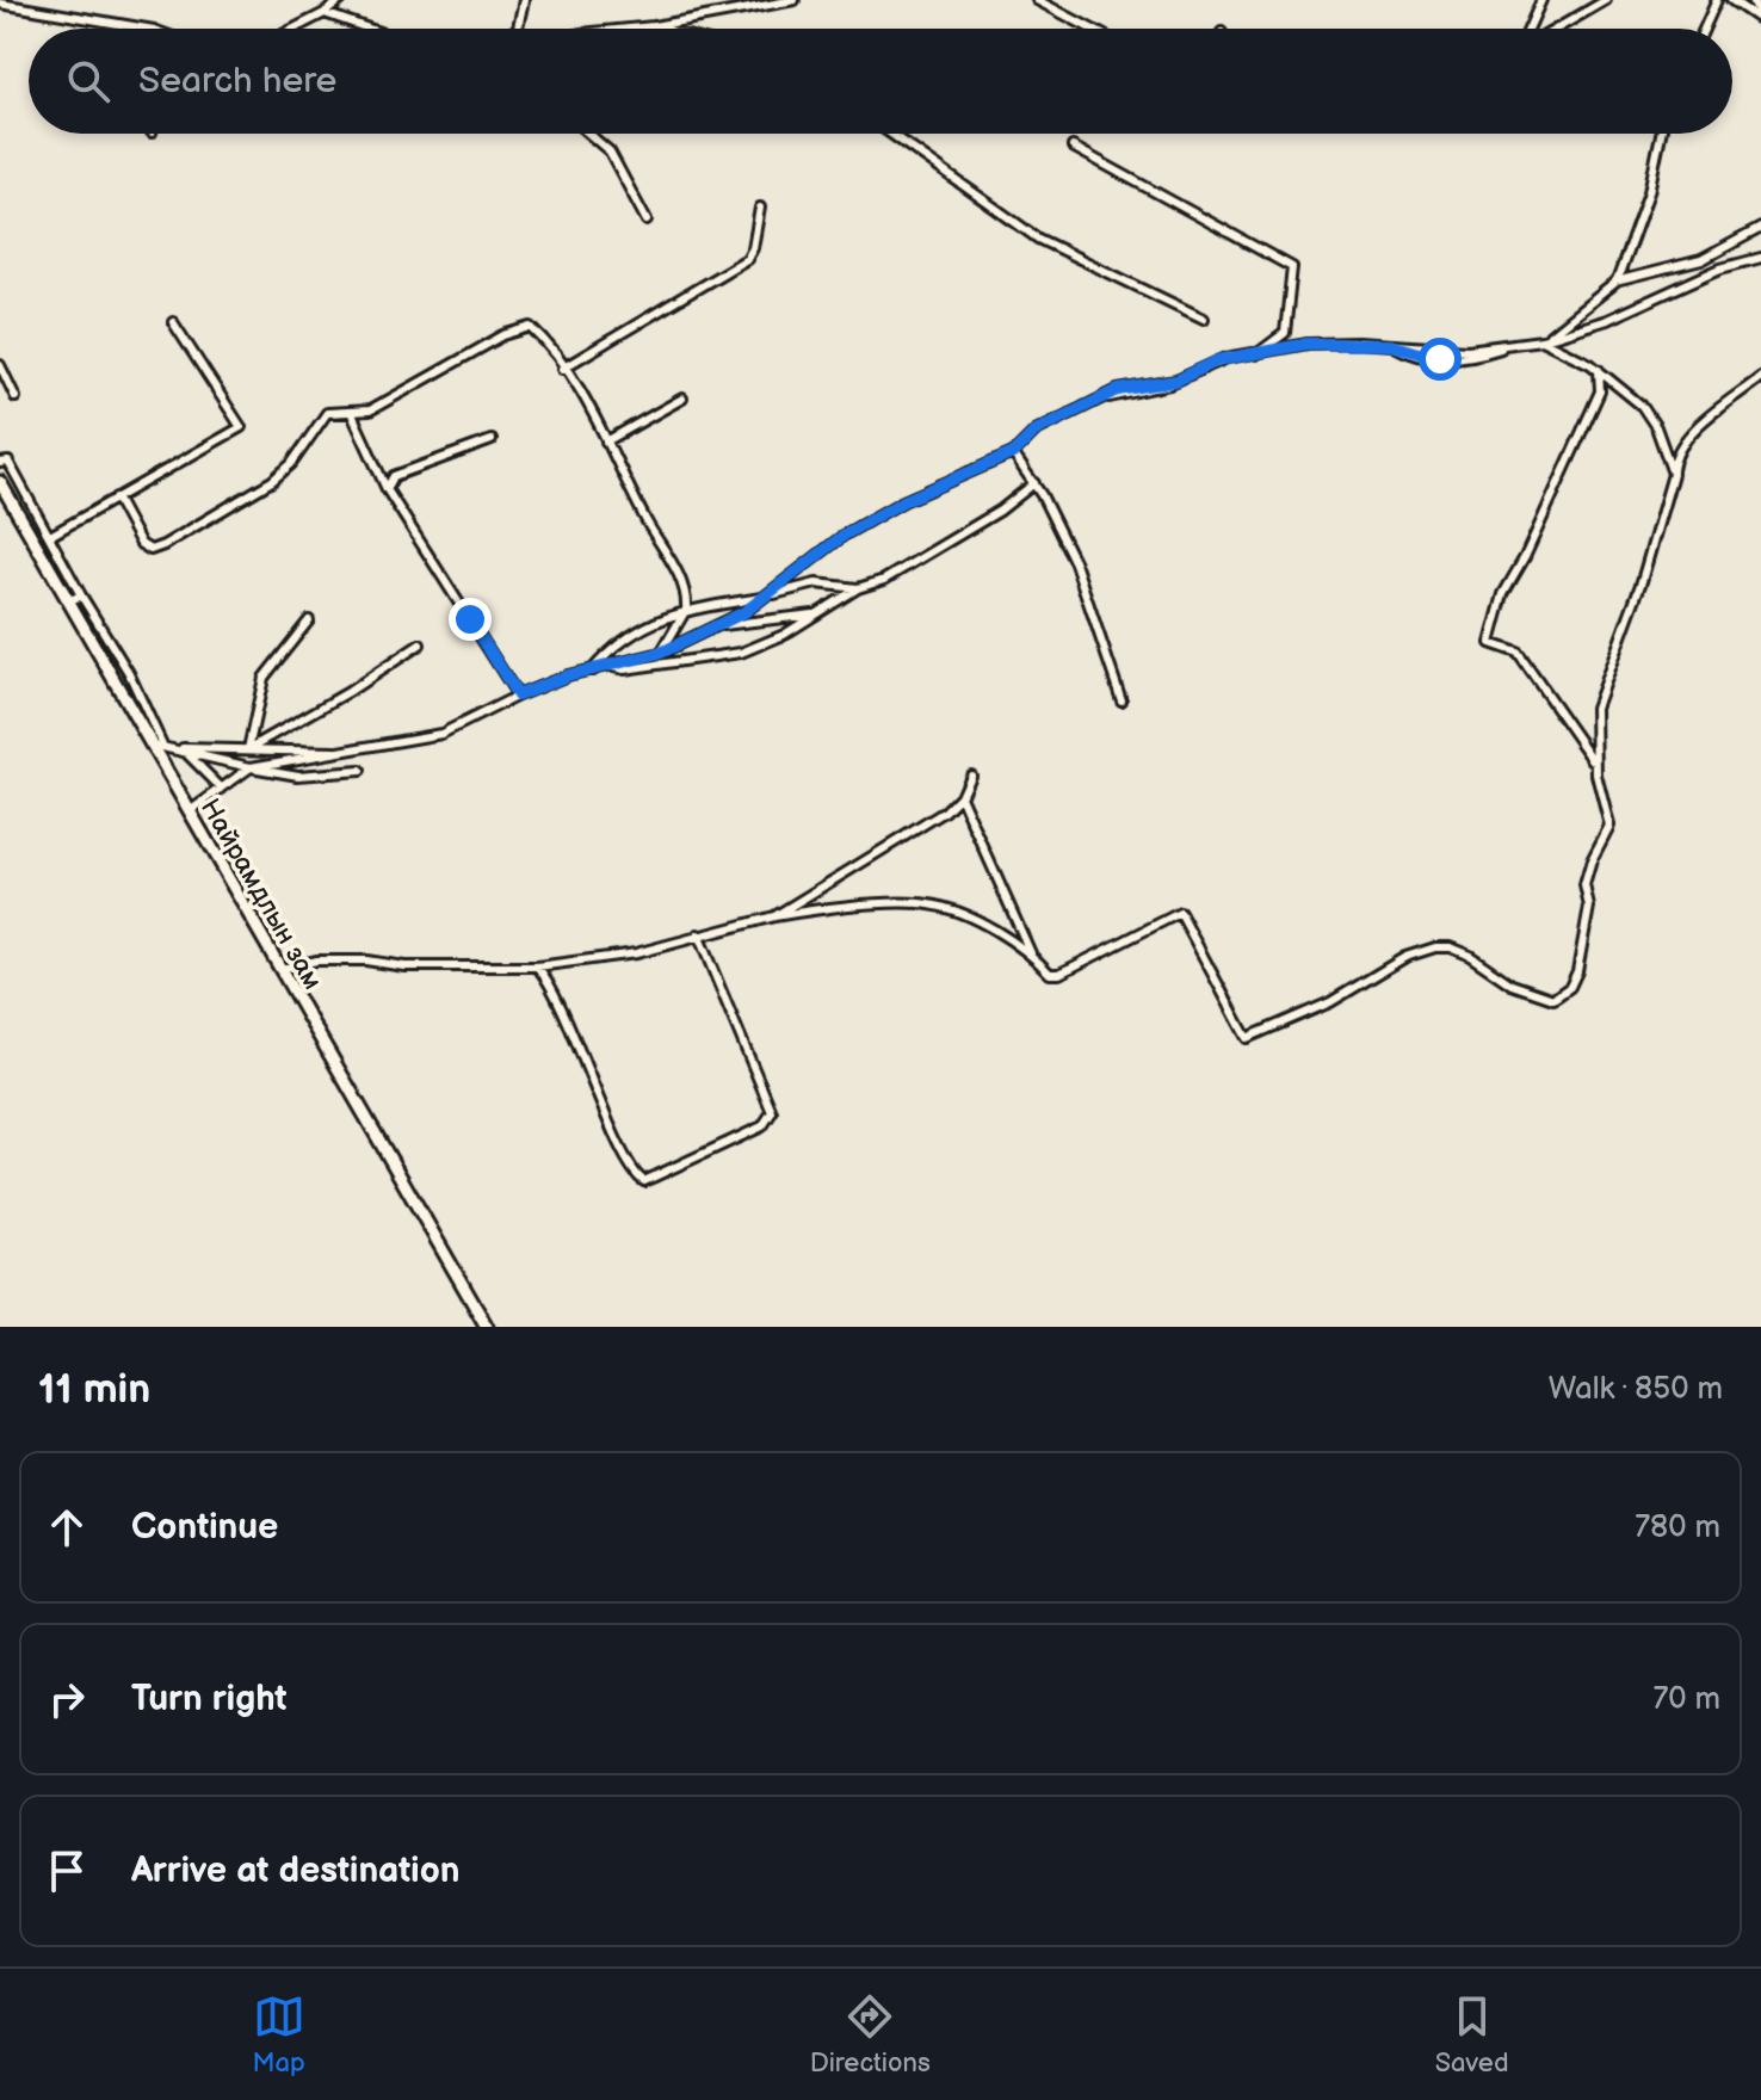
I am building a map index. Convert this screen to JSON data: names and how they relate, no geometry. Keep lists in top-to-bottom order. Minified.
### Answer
{"streets":{"main road":["Найрамдлын зам"]},"page":{"search":"Search here","heading":["11 min","Walk · 850 m"],"list":[["Continue","780 m"],["Turn right","70 m"],"Arrive at destination"],"nav":["Map","Directions","Saved"]}}
